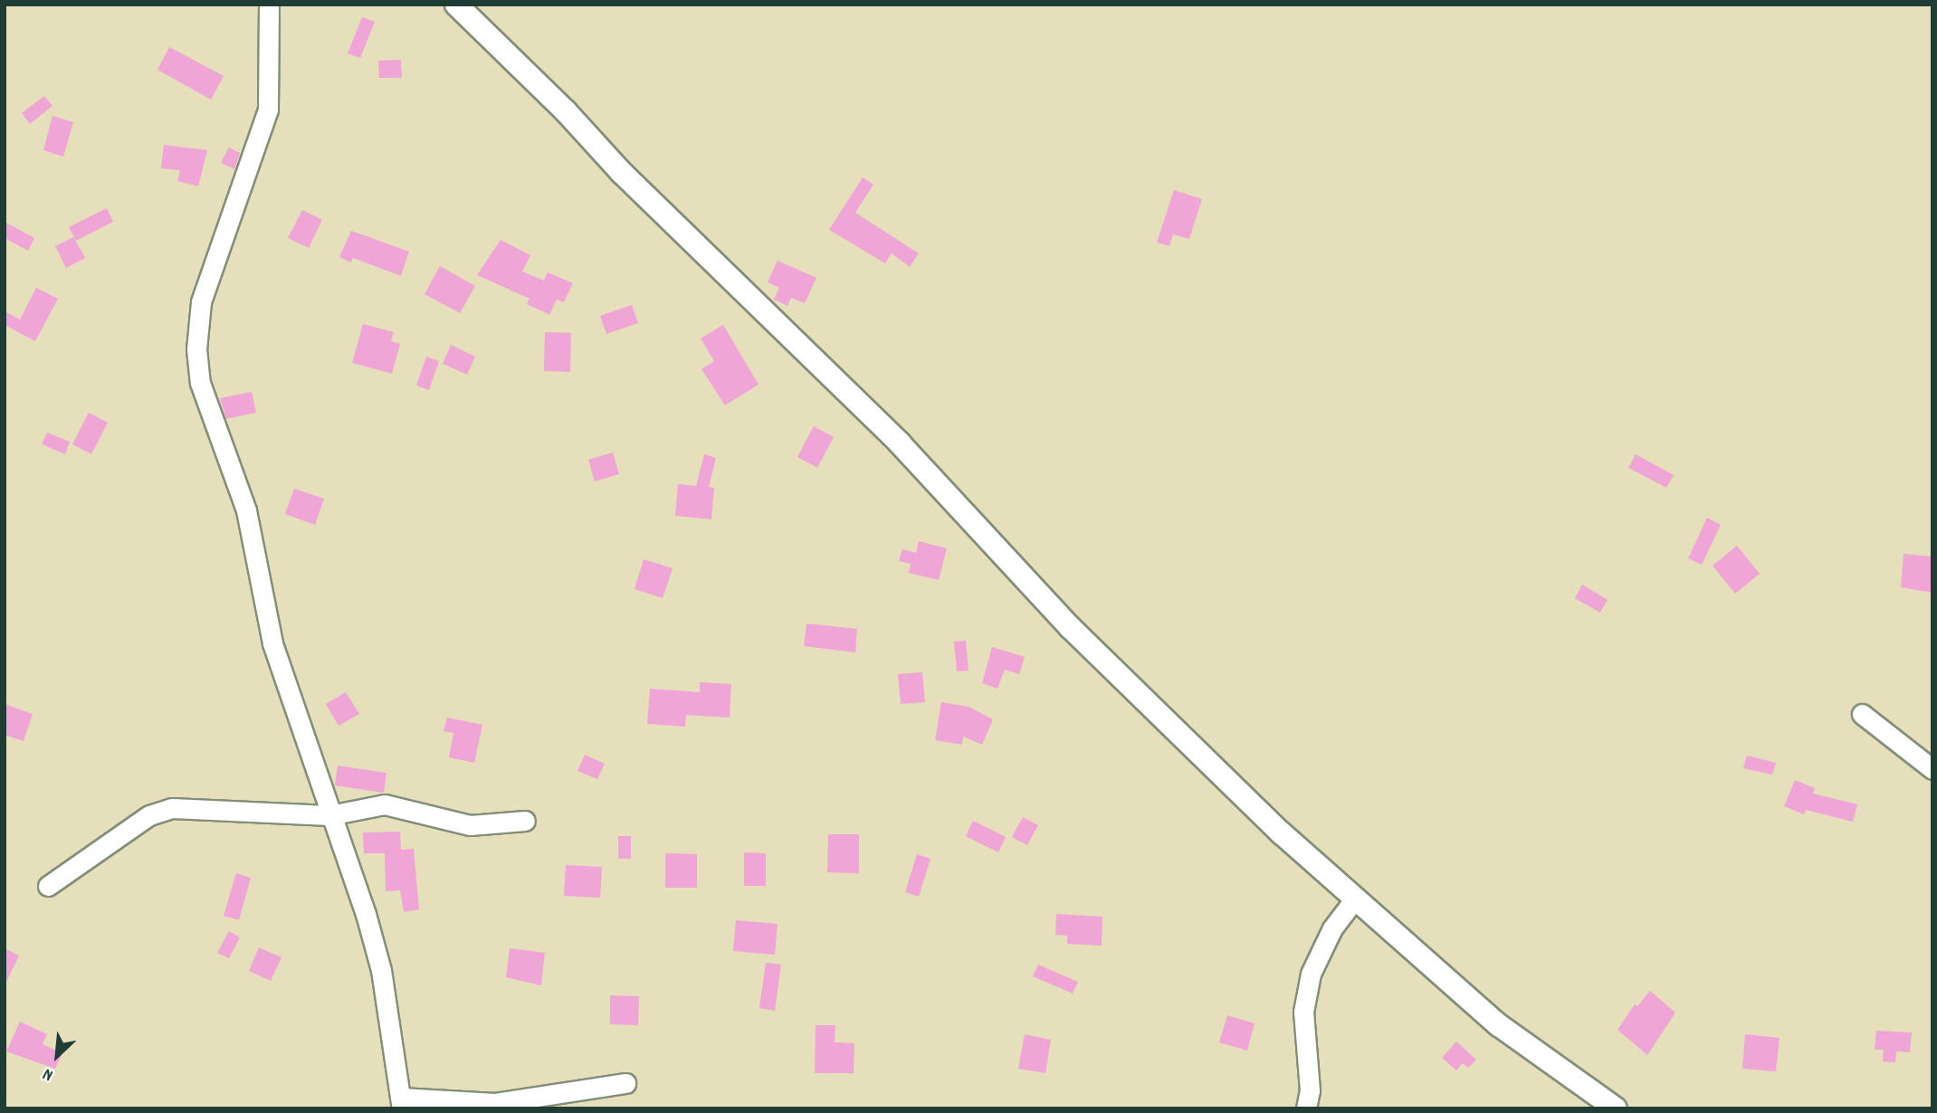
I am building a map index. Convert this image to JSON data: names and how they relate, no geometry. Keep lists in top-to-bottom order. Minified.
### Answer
{"north":"bottom left"}
